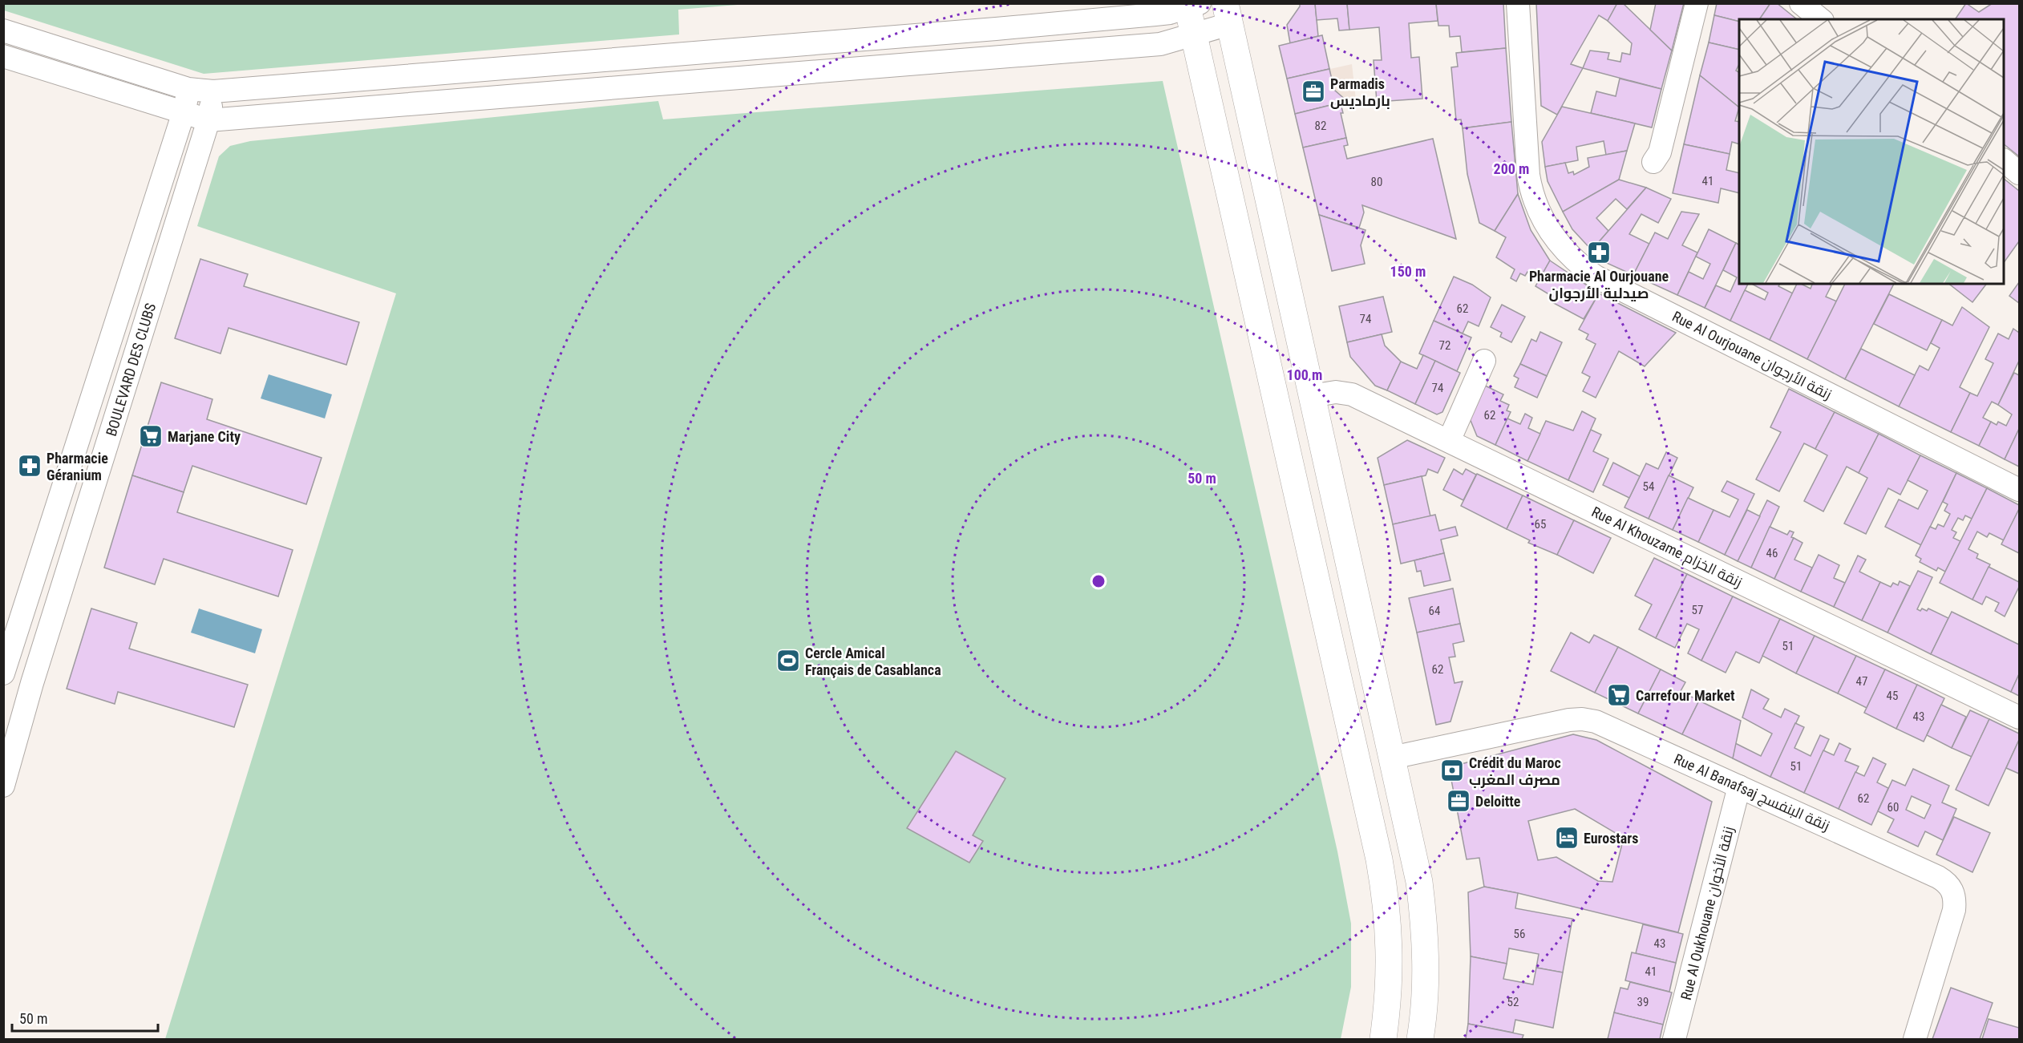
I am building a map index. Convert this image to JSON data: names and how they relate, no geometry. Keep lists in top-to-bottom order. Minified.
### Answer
{"streets":{"street":["Rue Al Ourjouane زنقة الأرجوان","BOULEVARD DES CLUBS","Rue Al Khouzame زنقة الخزام","Rue Al Banafsaj زنقة البنفسج","Rue Al Oukhouane زنقة الأخوان"]},"crossings":[["Rue Al Banafsaj زنقة البنفسج","Rue Al Oukhouane زنقة الأخوان"]],"places":{"office":["Parmadis بارماديس","Deloitte"],"pharmacy":["Pharmacie Al Ourjouane صيدلية الأرجوان","Pharmacie Géranium"],"supermarket":["Marjane City","Carrefour Market"],"sports":["Cercle Amical Français de Casablanca"],"bank":["Crédit du Maroc مصرف المغرب"],"hotel":["Eurostars"]},"house_numbers":["82","41","80","62","74","72","74","62","54","65","46","57","64","51","62","47","45","43","51","62","60","56","43","41","52","39"],"scale_bar":"50 m","rings":["200 m","150 m","100 m","50 m"]}
